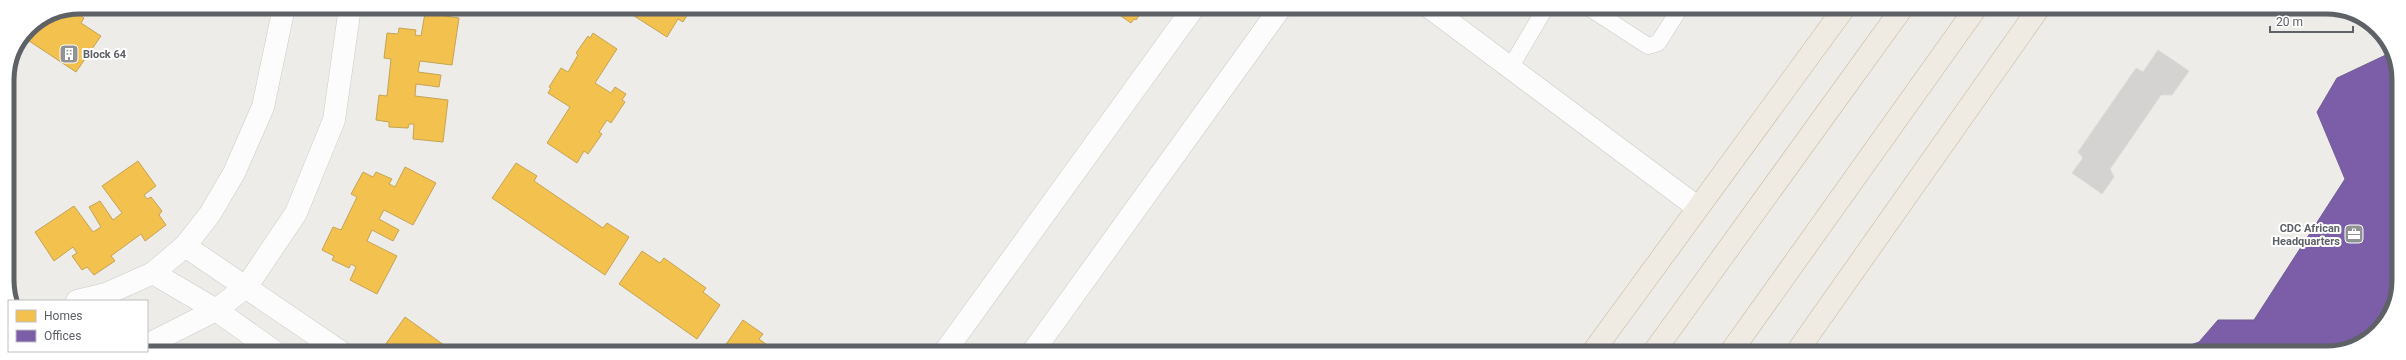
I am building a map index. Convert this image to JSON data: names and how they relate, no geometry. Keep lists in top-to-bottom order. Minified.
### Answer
{"places":{"building":["Block 64"],"office":["CDC African Headquarters"]},"legend":["Homes","Offices"],"scale_bar":"20 m"}
